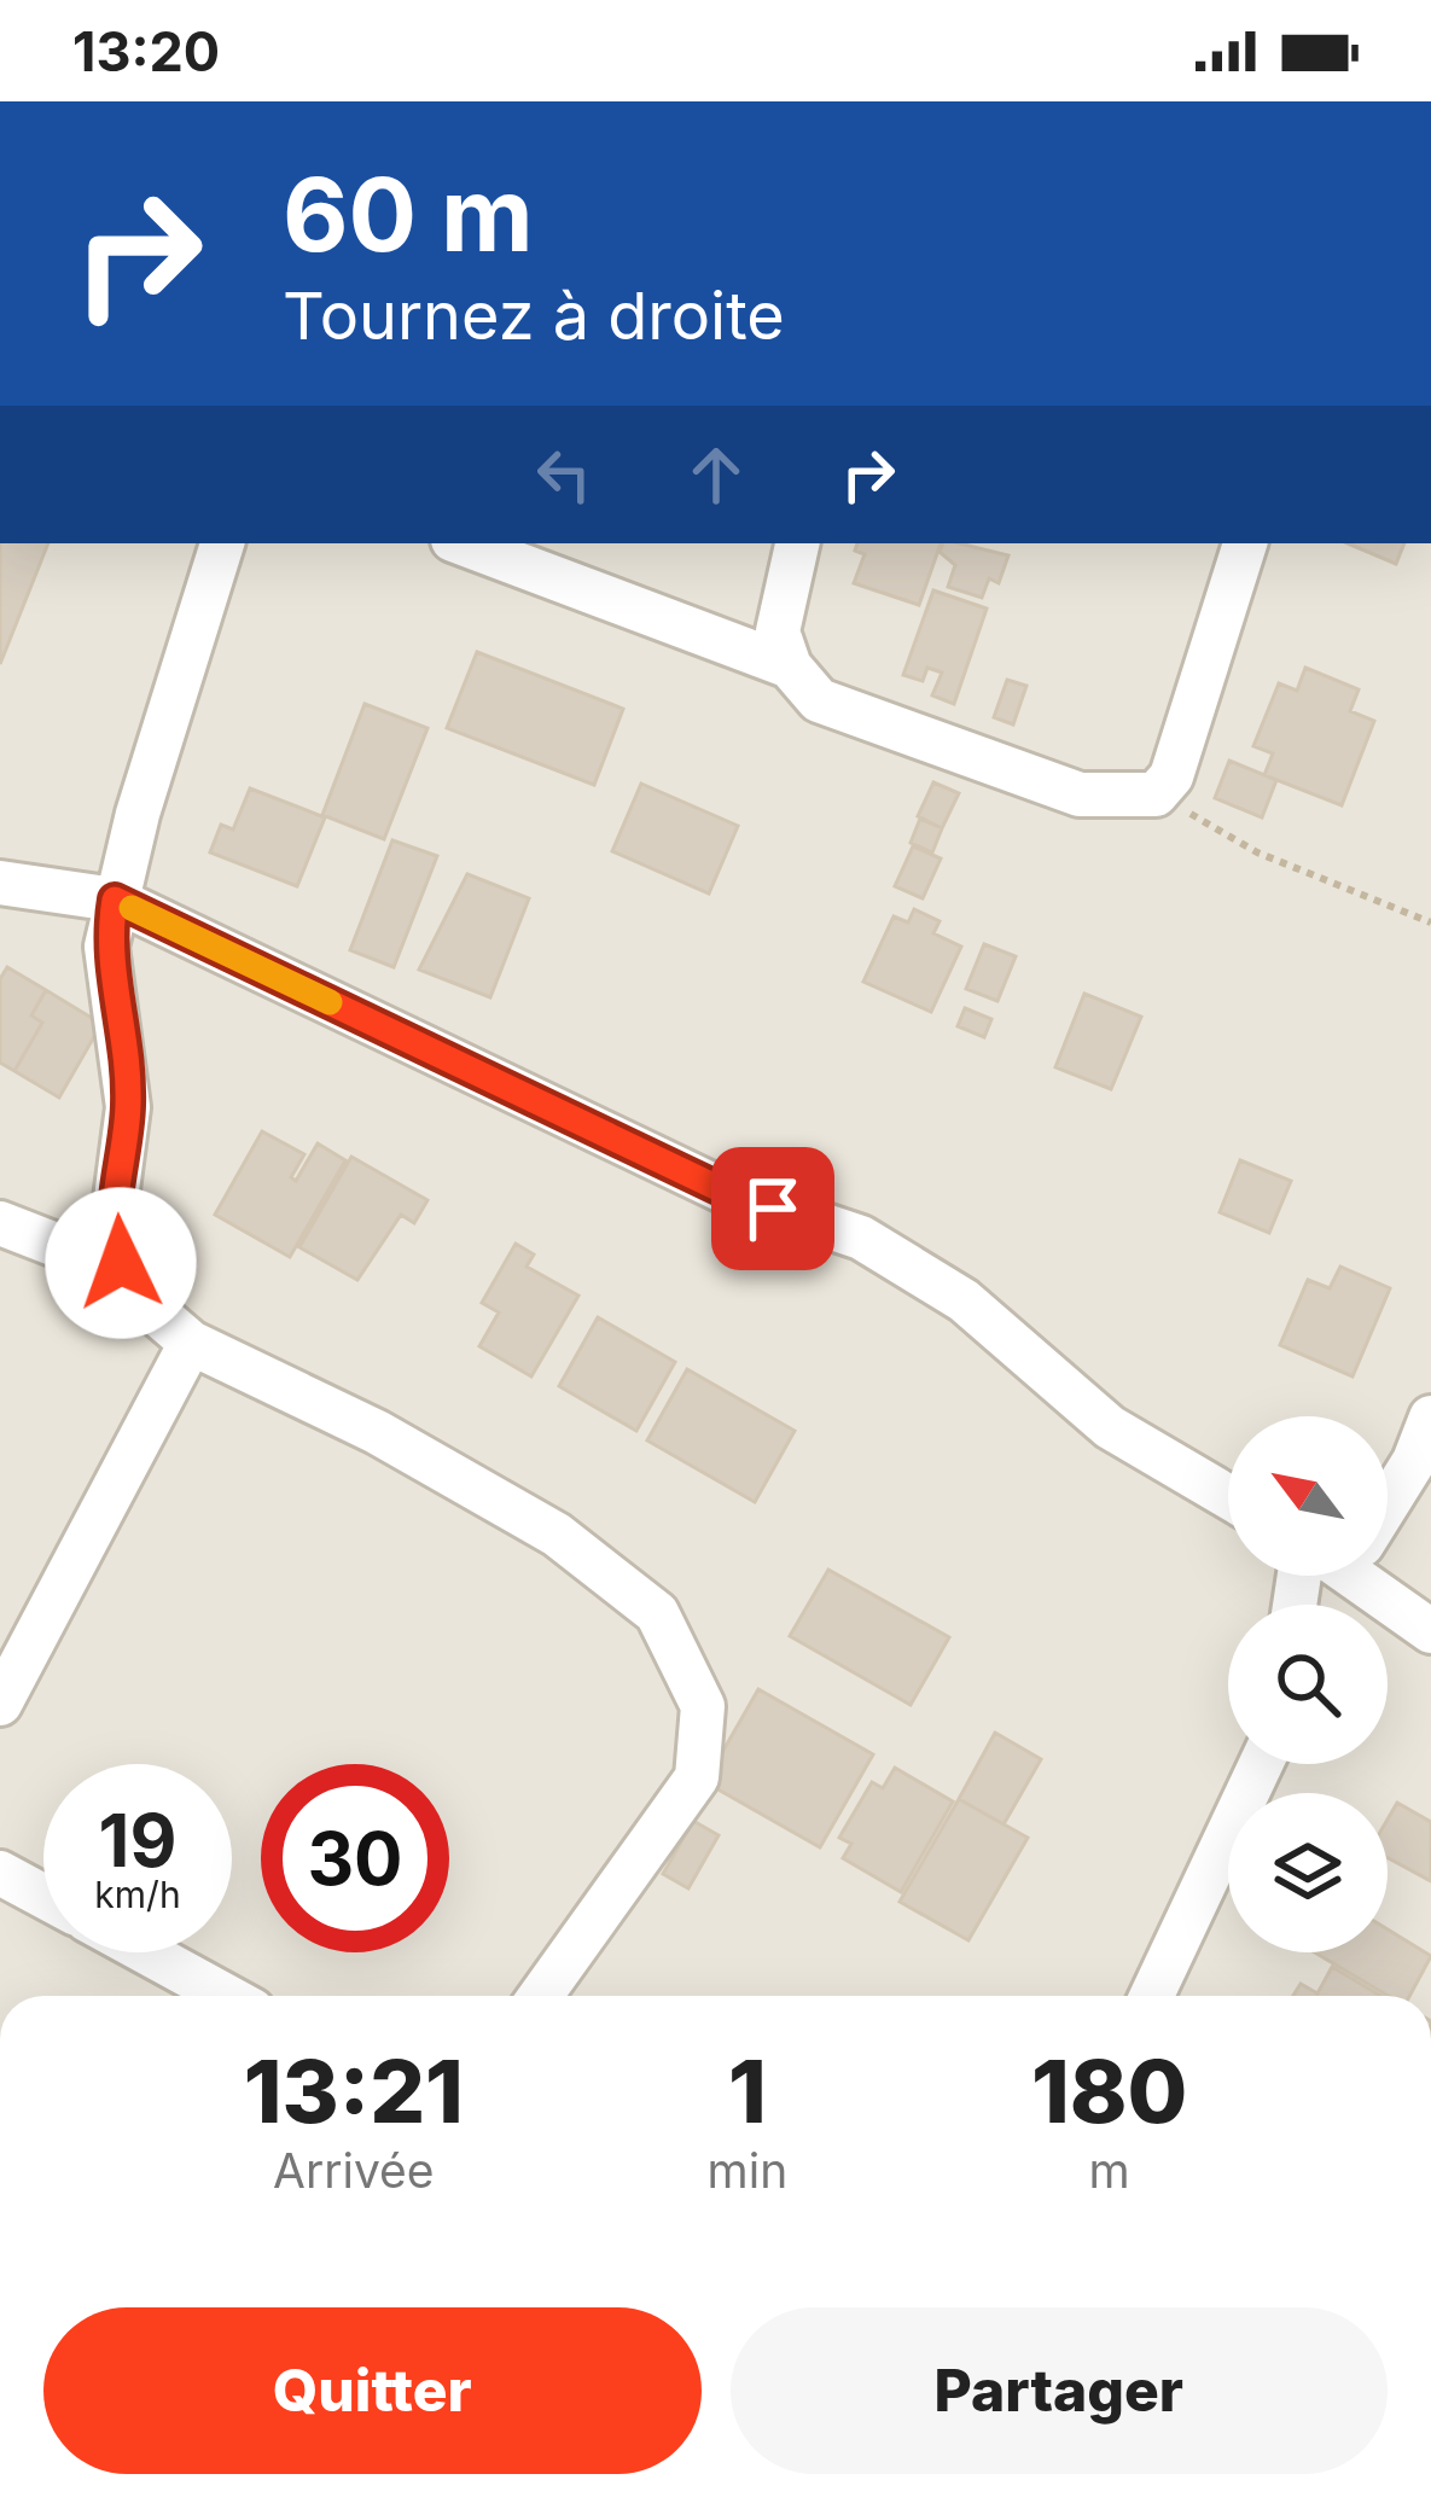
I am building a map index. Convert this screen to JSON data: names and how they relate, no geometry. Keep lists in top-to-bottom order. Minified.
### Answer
{"north":"top left","page":{"status":"13:20","turn":["60 m","Tournez à droite"],"speed":"19 km/h","limit":"30","eta":["13:21","Arrivée","1","min","180","m"],"buttons":["Quitter","Partager"]}}
